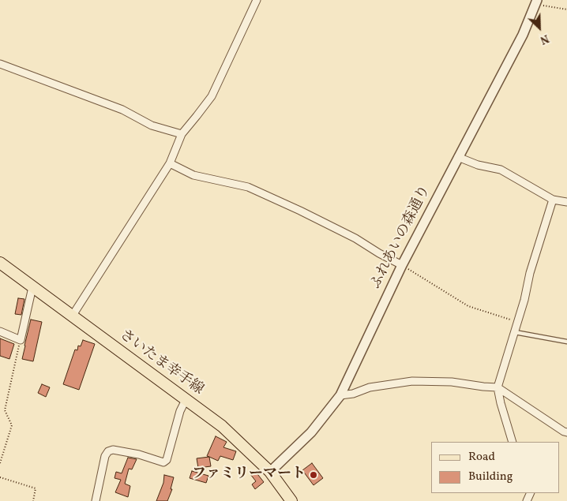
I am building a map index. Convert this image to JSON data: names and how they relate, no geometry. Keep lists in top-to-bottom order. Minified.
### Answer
{"streets":{"main road":["さいたま幸手線"],"street":["ふれあいの森通り"]},"crossings":[["ふれあいの森通り","さいたま幸手線"]],"places":["ファミリーマート"],"legend":["Road","Building"],"north":"bottom right"}
